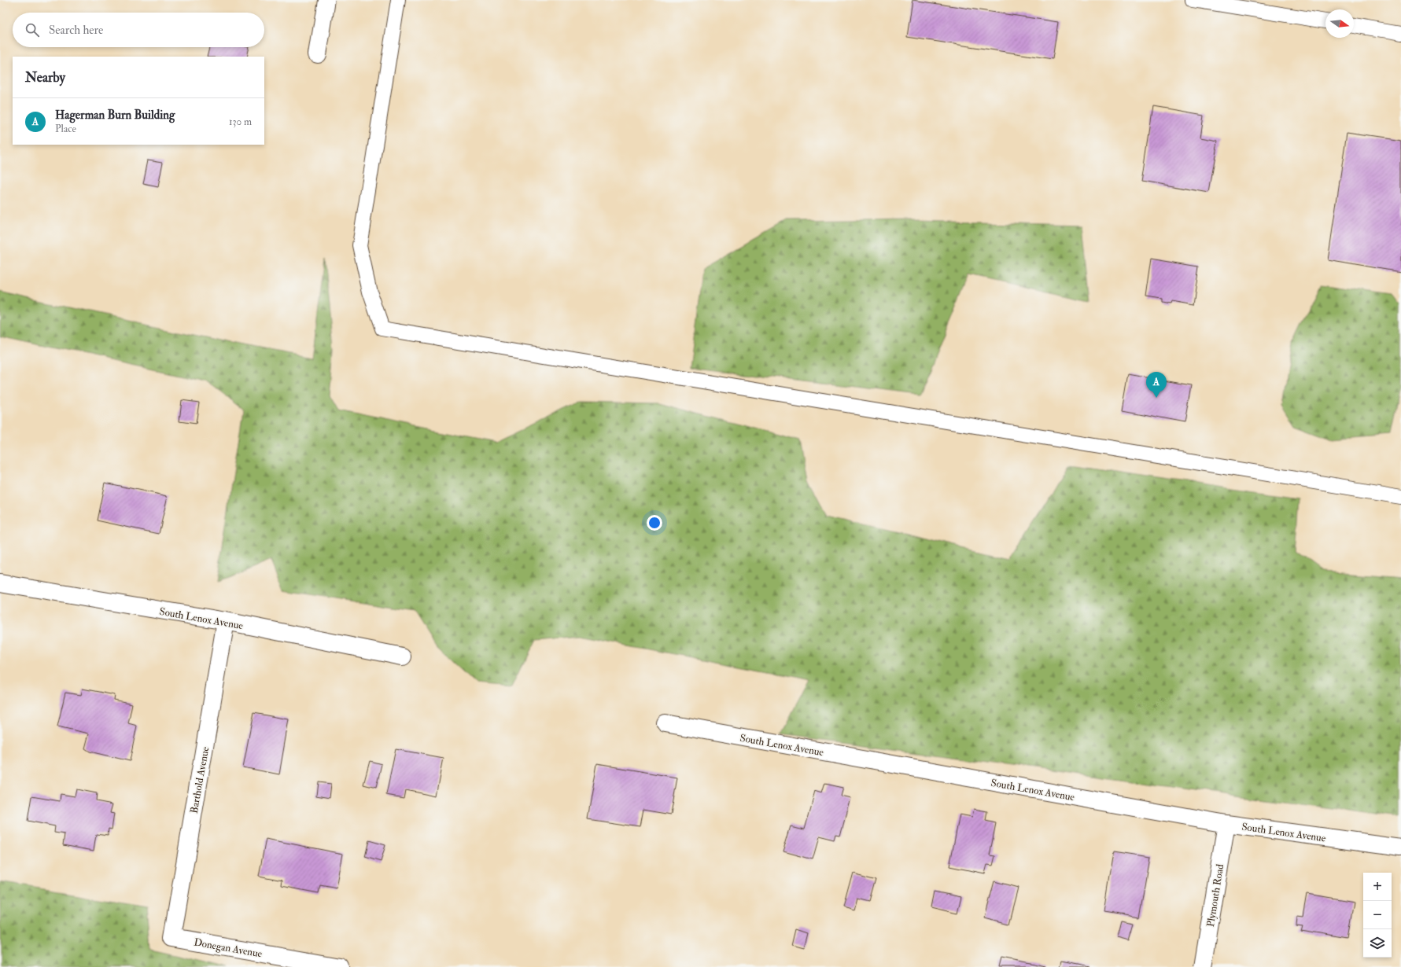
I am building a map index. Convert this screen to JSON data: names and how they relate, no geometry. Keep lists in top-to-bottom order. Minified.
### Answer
{"streets":{"street":["South Lenox Avenue","Barthold Avenue","Plymouth Road","Donegan Avenue"]},"crossings":[["South Lenox Avenue","Barthold Avenue"],["South Lenox Avenue","Plymouth Road"],["Barthold Avenue","Donegan Avenue"]],"north":"right","page":{"search":"Search here","heading":"Nearby","list":[{"mark":"A","name":"Hagerman Burn Building","note":"Place","value":"130 m"}],"pins":"A","map_buttons":["+","−"]}}
